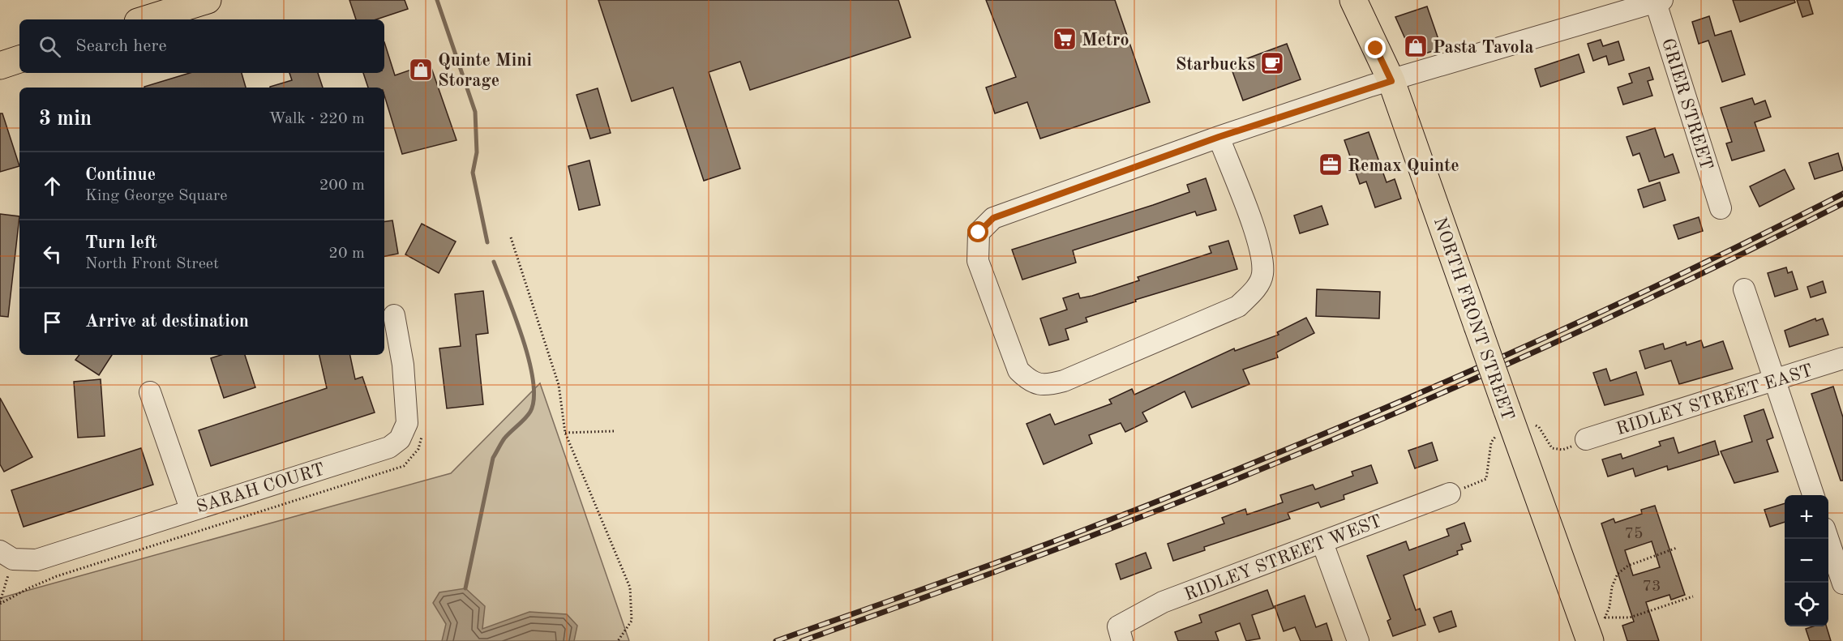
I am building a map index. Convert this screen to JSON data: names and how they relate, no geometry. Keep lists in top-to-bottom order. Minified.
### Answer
{"streets":{"main road":["NORTH FRONT STREET"],"street":["GRIER STREET","RIDLEY STREET EAST","SARAH COURT","RIDLEY STREET WEST"]},"places":{"supermarket":["Metro"],"shop":["Pasta Tavola","Quinte Mini Storage"],"cafe":["Starbucks"],"office":["Remax Quinte"]},"house_numbers":["75","73"],"page":{"search":"Search here","heading":["3 min","Walk · 220 m"],"list":[["Continue","King George Square","200 m"],["Turn left","North Front Street","20 m"],"Arrive at destination"],"map_buttons":["+","−"]}}
